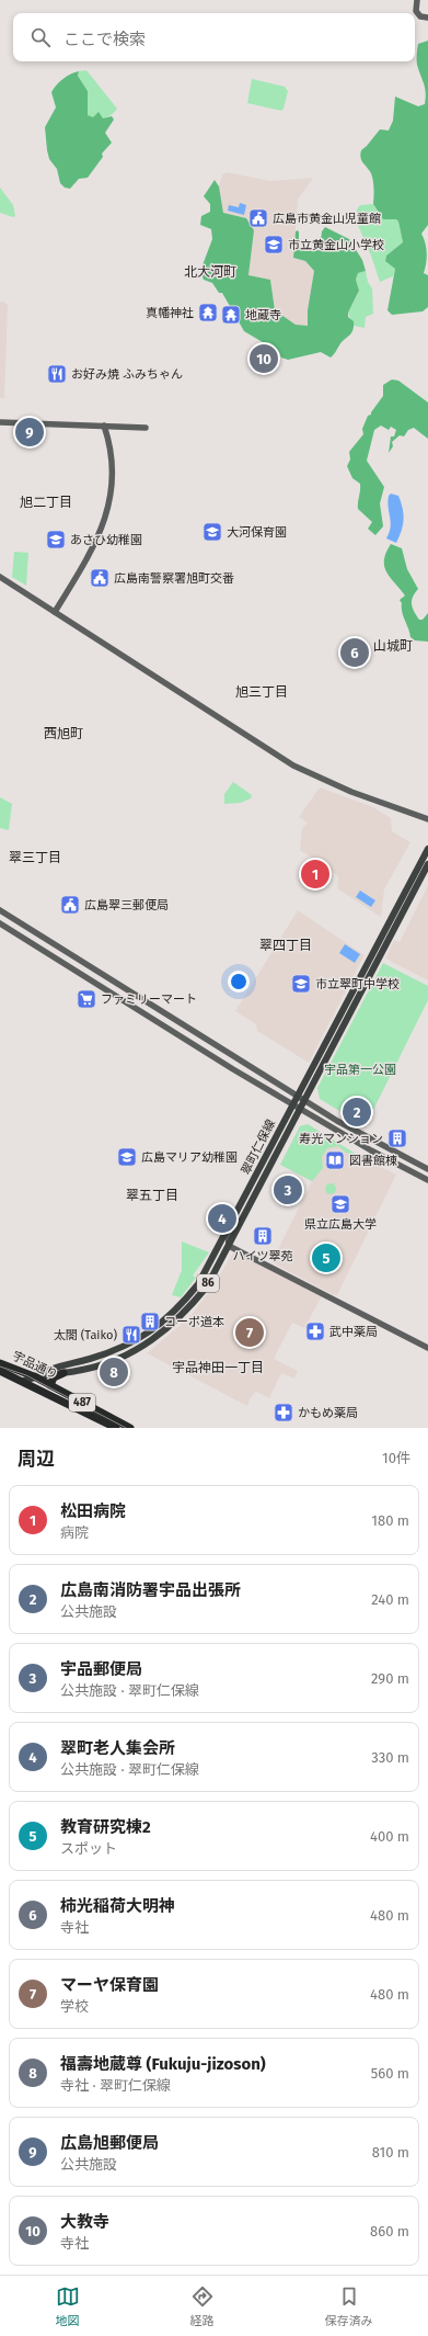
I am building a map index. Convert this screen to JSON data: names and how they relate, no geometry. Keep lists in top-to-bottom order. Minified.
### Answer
{"streets":{"highway":["宇品通り","487"],"main road":["翠町仁保線","86"]},"crossings":[["翠町仁保線","宇品通り"]],"districts":["北大河町","旭二丁目","山城町","旭三丁目","西旭町","翠三丁目","翠四丁目","翠五丁目","宇品神田一丁目"],"parks":["宇品第一公園"],"places":{"public building":["広島市黄金山児童館","広島南警察署旭町交番","広島翠三郵便局"],"school or university":["市立黄金山小学校","大河保育園","あさひ幼稚園","市立翠町中学校","広島マリア幼稚園","県立広島大学"],"temple":["真幡神社","地蔵寺"],"restaurant":["お好み焼 ふみちゃん","太閤 (Taiko)"],"supermarket":["ファミリーマート"],"building":["寿光マンション","ハイツ翠苑","コーポ道本"],"library":["図書館棟"],"pharmacy":["武中薬局","かもめ薬局"]},"page":{"search":"ここで検索","pins":["10","9","6","1","2","3","4","5","7","8"],"heading":["周辺","10件"],"list":[{"mark":"1","name":"松田病院","note":"病院","value":"180 m"},{"mark":"2","name":"広島南消防署宇品出張所","note":"公共施設","value":"240 m"},{"mark":"3","name":"宇品郵便局","note":"公共施設 · 翠町仁保線","value":"290 m"},{"mark":"4","name":"翠町老人集会所","note":"公共施設 · 翠町仁保線","value":"330 m"},{"mark":"5","name":"教育研究棟2","note":"スポット","value":"400 m"},{"mark":"6","name":"柿光稲荷大明神","note":"寺社","value":"480 m"},{"mark":"7","name":"マーヤ保育園","note":"学校","value":"480 m"},{"mark":"8","name":"福壽地蔵尊 (Fukuju-jizoson)","note":"寺社 · 翠町仁保線","value":"560 m"},{"mark":"9","name":"広島旭郵便局","note":"公共施設","value":"810 m"},{"mark":"10","name":"大教寺","note":"寺社","value":"860 m"}],"nav":["地図","経路","保存済み"]}}
